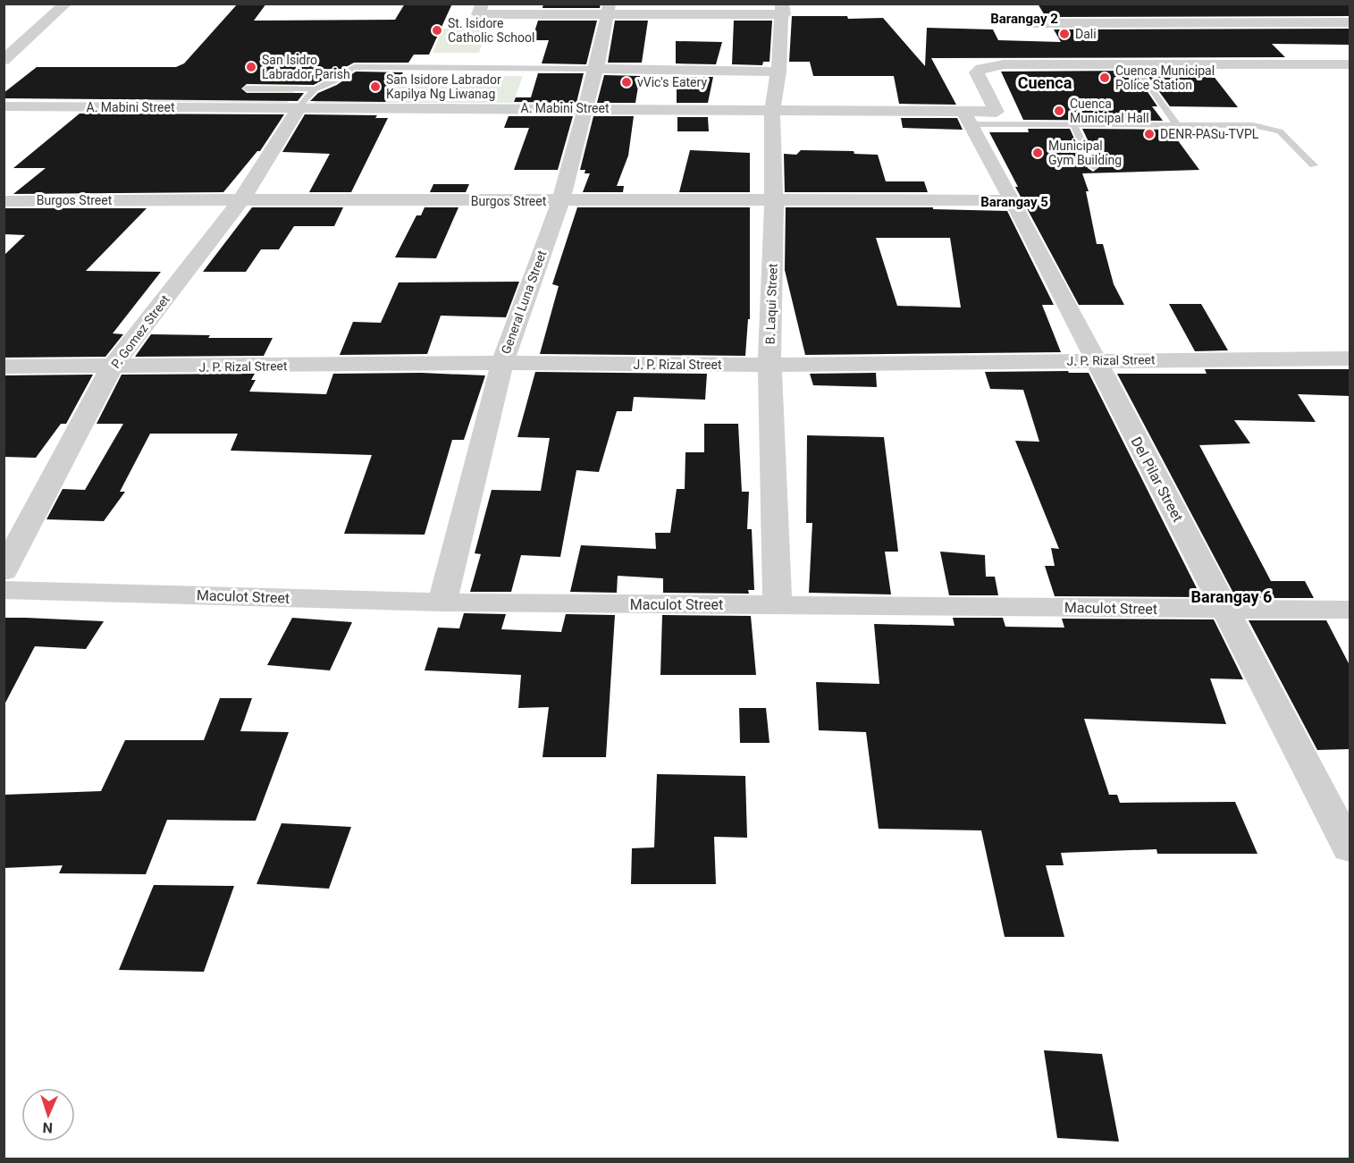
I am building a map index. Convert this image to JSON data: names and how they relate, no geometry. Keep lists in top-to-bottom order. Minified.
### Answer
{"streets":{"street":["A. Mabini Street","Burgos Street","General Luna Street","B. Laqui Street","P. Gomez Street","J. P. Rizal Street","Del Pilar Street","Maculot Street"]},"crossings":[["A. Mabini Street","General Luna Street"],["A. Mabini Street","B. Laqui Street"],["A. Mabini Street","P. Gomez Street"],["A. Mabini Street","Del Pilar Street"],["Burgos Street","General Luna Street"],["Burgos Street","B. Laqui Street"],["Burgos Street","P. Gomez Street"],["Burgos Street","Del Pilar Street"],["General Luna Street","J. P. Rizal Street"],["General Luna Street","Maculot Street"],["B. Laqui Street","J. P. Rizal Street"],["B. Laqui Street","Maculot Street"],["P. Gomez Street","J. P. Rizal Street"],["J. P. Rizal Street","Del Pilar Street"],["Del Pilar Street","Maculot Street"]],"districts":["Barangay 2","Cuenca","Barangay 5","Barangay 6"],"places":["St. Isidore Catholic School","Dali","San Isidro Labrador Parish","Cuenca Municipal Police Station","vVic's Eatery","San Isidore Labrador Kapilya Ng Liwanag","Cuenca Municipal Hall","DENR-PASu-TVPL","Municipal Gym Building"],"north":"bottom"}
